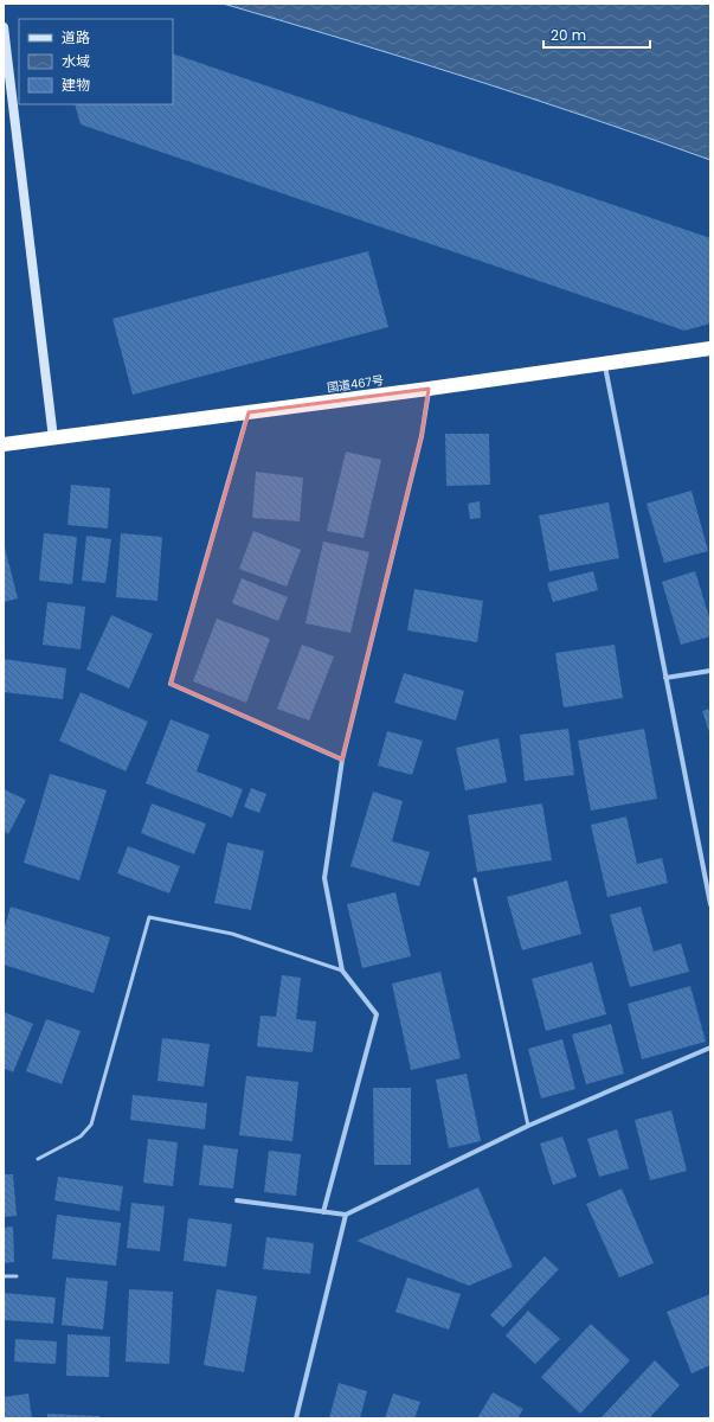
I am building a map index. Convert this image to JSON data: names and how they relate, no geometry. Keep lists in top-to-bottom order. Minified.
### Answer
{"streets":{"highway":["国道467号"]},"legend":["道路","水域","建物"],"scale_bar":"20 m"}
